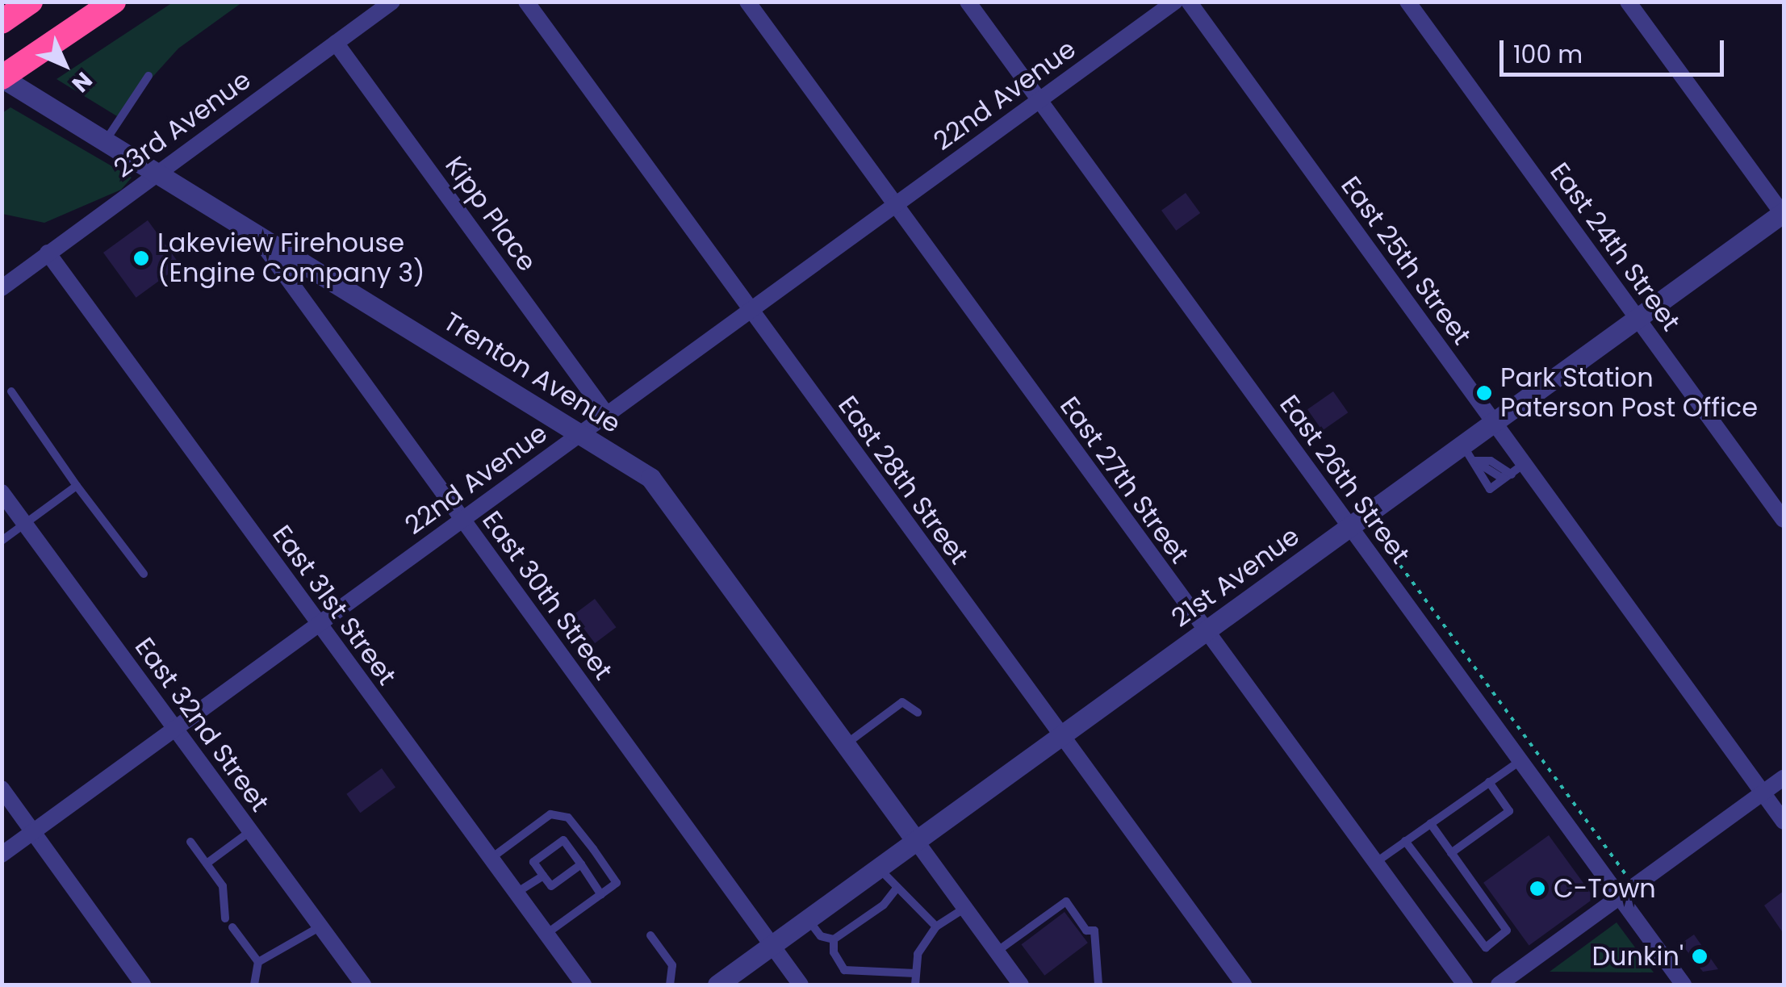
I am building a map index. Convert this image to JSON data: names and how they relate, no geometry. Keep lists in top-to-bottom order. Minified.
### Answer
{"streets":{"street":["22nd Avenue","23rd Avenue","Kipp Place","East 24th Street","East 25th Street","Trenton Avenue","East 26th Street","East 28th Street","East 27th Street","21st Avenue","East 30th Street","East 31st Street","East 32nd Street"]},"crossings":[["22nd Avenue","Kipp Place"],["22nd Avenue","Trenton Avenue"],["22nd Avenue","East 26th Street"],["22nd Avenue","East 28th Street"],["22nd Avenue","East 27th Street"],["22nd Avenue","East 30th Street"],["22nd Avenue","East 31st Street"],["22nd Avenue","East 32nd Street"],["23rd Avenue","Kipp Place"],["23rd Avenue","Trenton Avenue"],["23rd Avenue","East 31st Street"],["East 24th Street","21st Avenue"],["East 25th Street","21st Avenue"],["Trenton Avenue","21st Avenue"],["Trenton Avenue","East 30th Street"],["East 26th Street","21st Avenue"],["East 28th Street","21st Avenue"],["East 27th Street","21st Avenue"],["21st Avenue","East 30th Street"]],"places":["Lakeview Firehouse (Engine Company 3)","Park Station Paterson Post Office","C-Town","Dunkin'"],"scale_bar":"100 m","north":"bottom right"}
